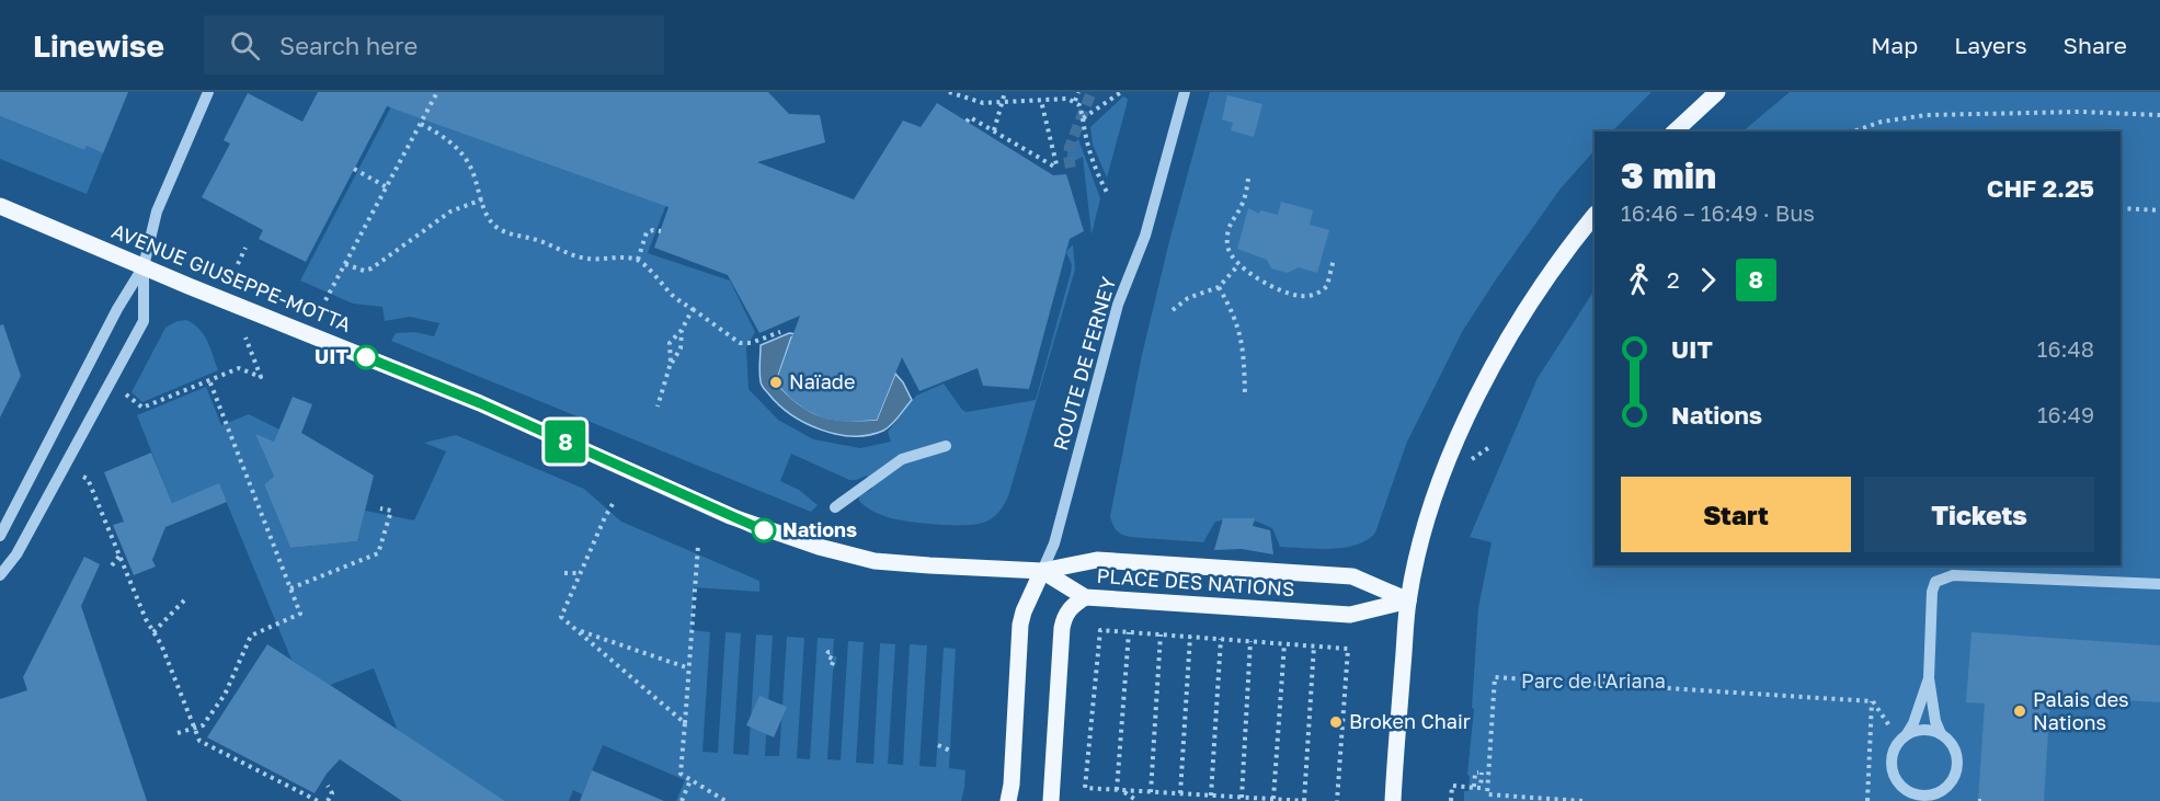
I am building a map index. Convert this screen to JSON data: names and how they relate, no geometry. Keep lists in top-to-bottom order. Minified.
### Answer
{"streets":{"main road":["AVENUE GIUSEPPE-MOTTA","PLACE DES NATIONS"],"street":["ROUTE DE FERNEY"]},"crossings":[["AVENUE GIUSEPPE-MOTTA","ROUTE DE FERNEY"],["AVENUE GIUSEPPE-MOTTA","PLACE DES NATIONS"],["ROUTE DE FERNEY","PLACE DES NATIONS"]],"parks":["Parc de l'Ariana"],"places":["UIT","Naïade","Nations","Palais des Nations","Broken Chair"],"lines":["bus line 8"],"page":{"header":"Linewise","search":"Search here","nav":["Map","Layers","Share"],"on_map":"8","heading":["3 min","16:46 – 16:49 · Bus","CHF 2.25"],"legs":["2","8"],"list":[{"name":"UIT","value":"16:48"},{"name":"Nations","value":"16:49"}],"buttons":["Start","Tickets"]}}
